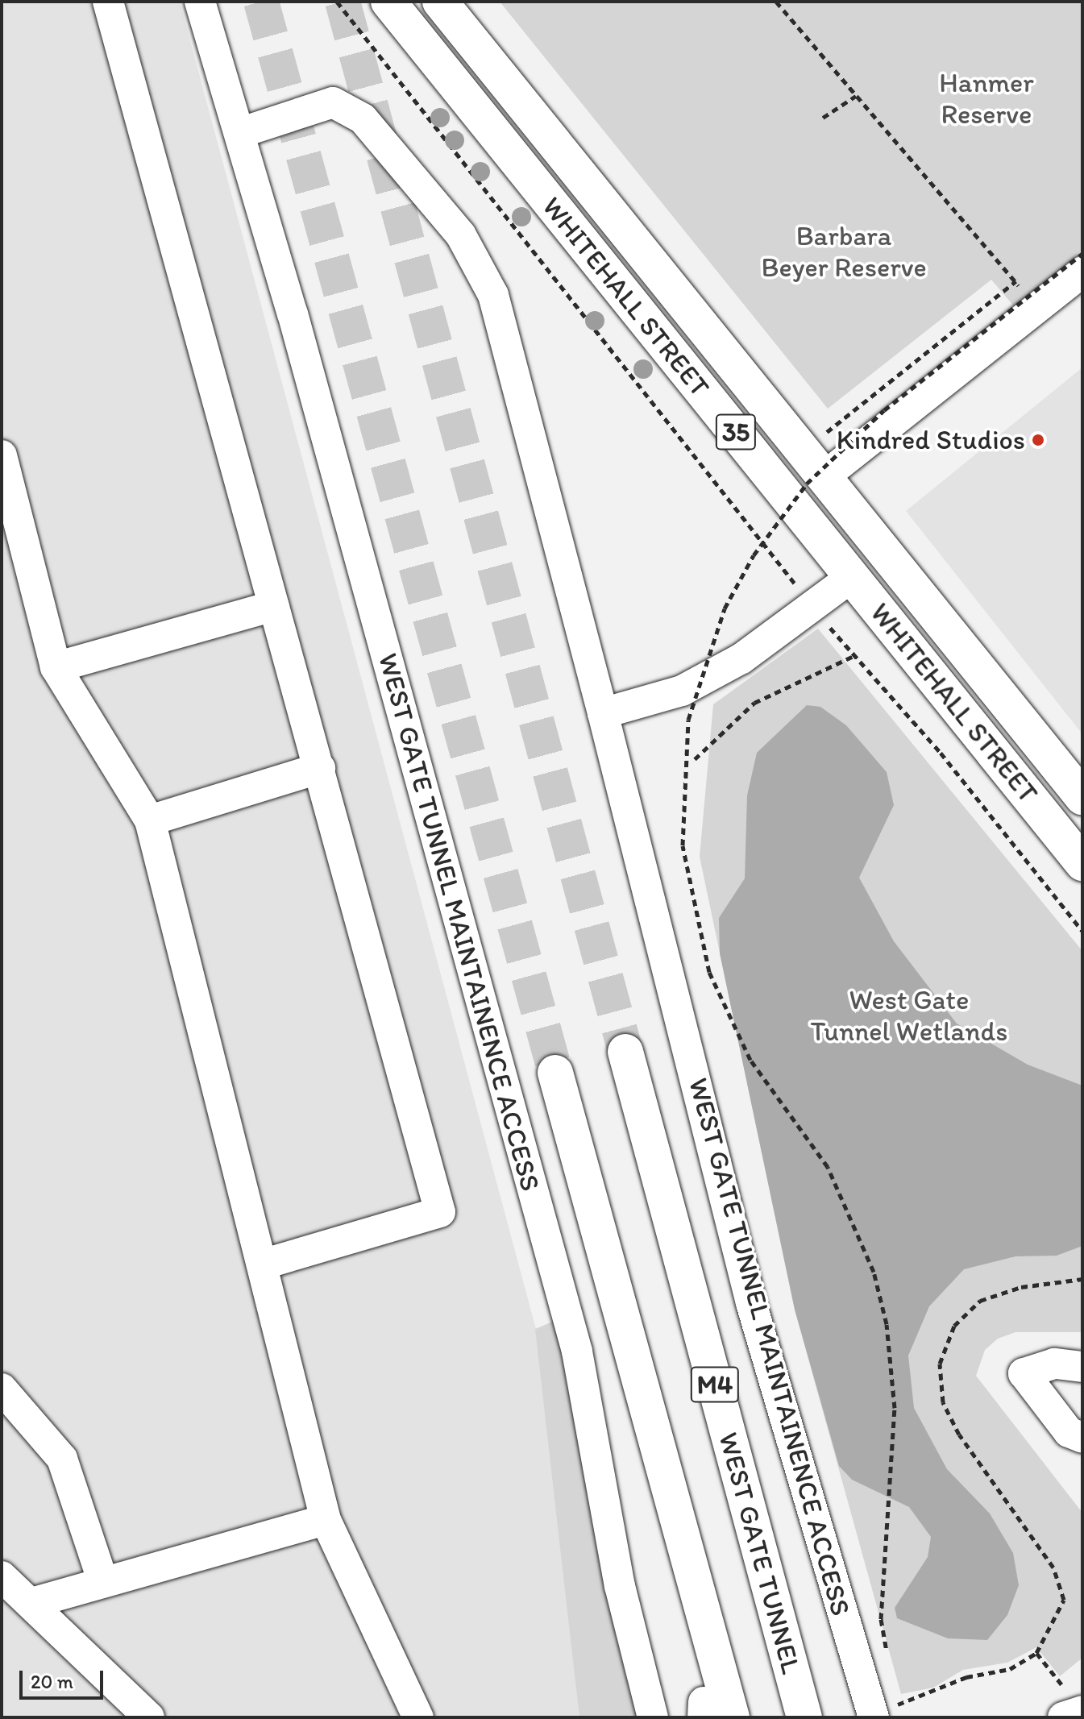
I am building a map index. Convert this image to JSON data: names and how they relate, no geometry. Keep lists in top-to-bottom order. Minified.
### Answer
{"streets":{"main road":["WHITEHALL STREET","35","M4","WEST GATE TUNNEL"],"street":["WEST GATE TUNNEL MAINTAINENCE ACCESS"]},"parks":["Hanmer Reserve","Barbara Beyer Reserve","West Gate Tunnel Wetlands"],"places":["Kindred Studios"],"scale_bar":"20 m"}
